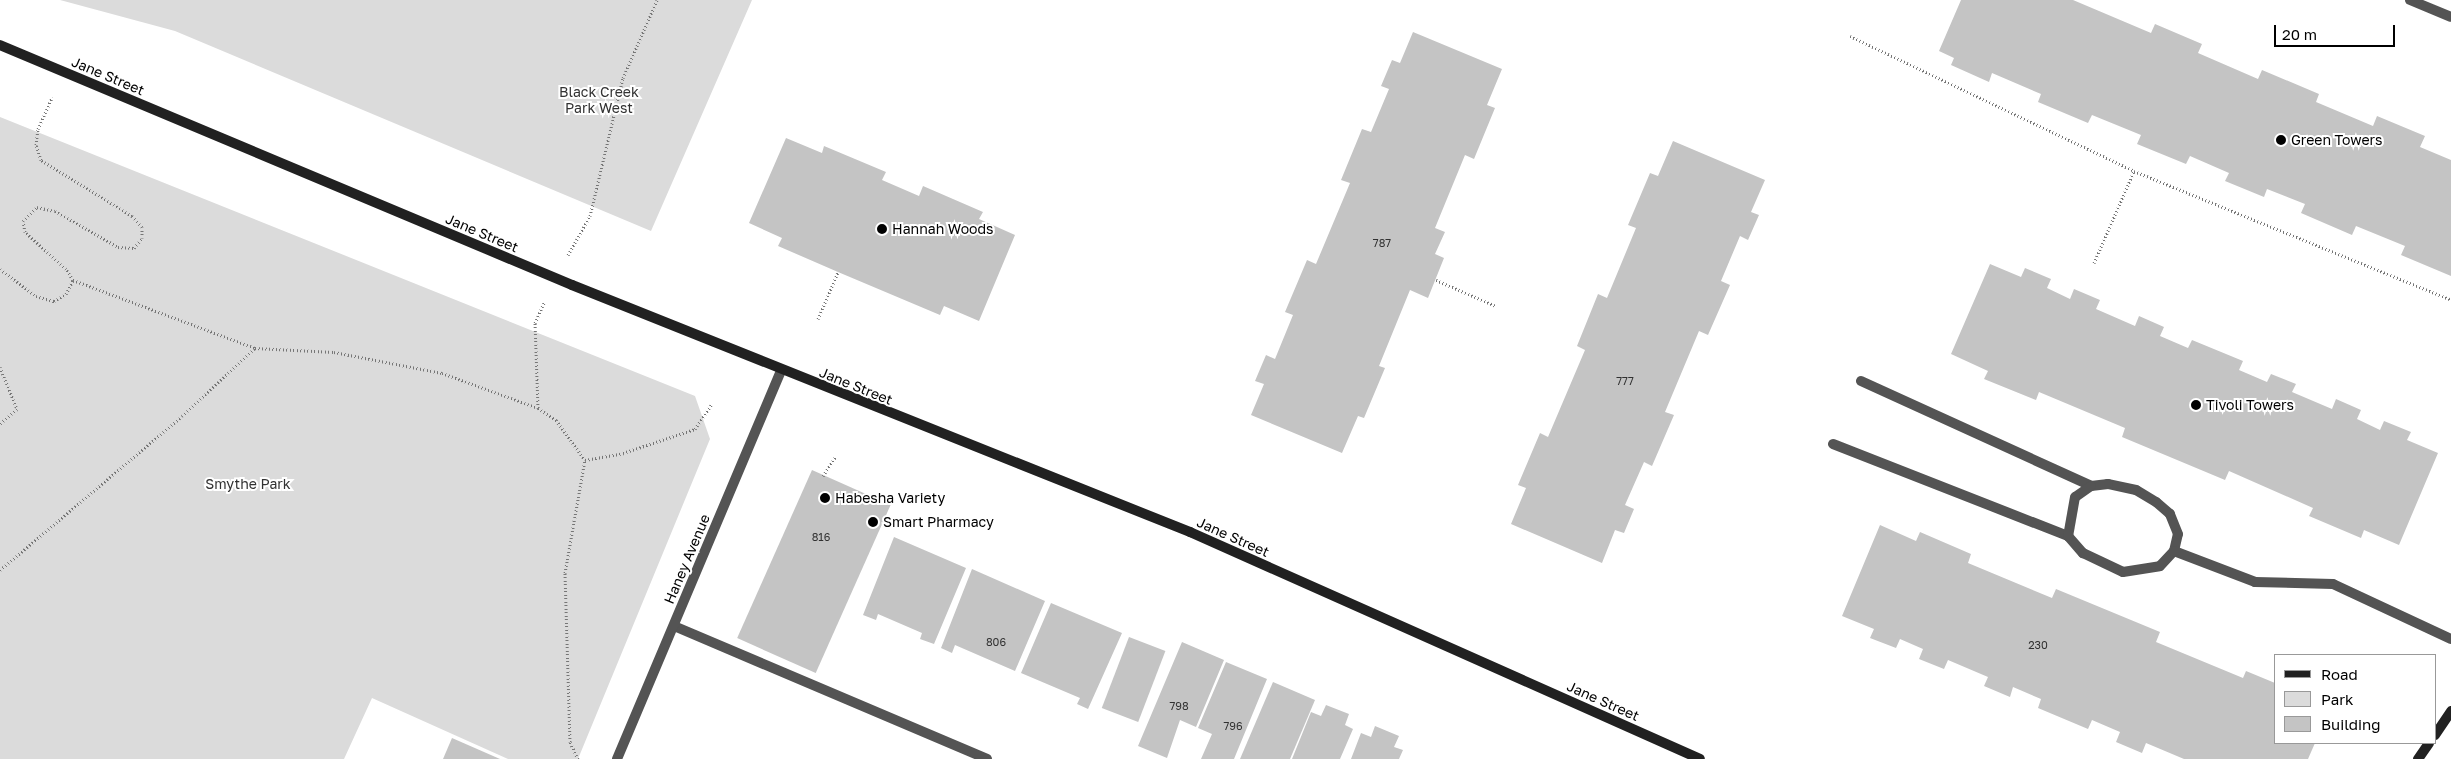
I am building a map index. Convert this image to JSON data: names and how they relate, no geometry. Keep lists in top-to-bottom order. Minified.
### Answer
{"streets":{"main road":["Jane Street"],"street":["Haney Avenue"]},"crossings":[["Jane Street","Haney Avenue"]],"parks":["Black Creek Park West","Smythe Park"],"places":["Green Towers","Hannah Woods","Tivoli Towers","Habesha Variety","Smart Pharmacy"],"house_numbers":["787","777","816","806","230","798","796"],"legend":["Road","Park","Building"],"scale_bar":"20 m"}
